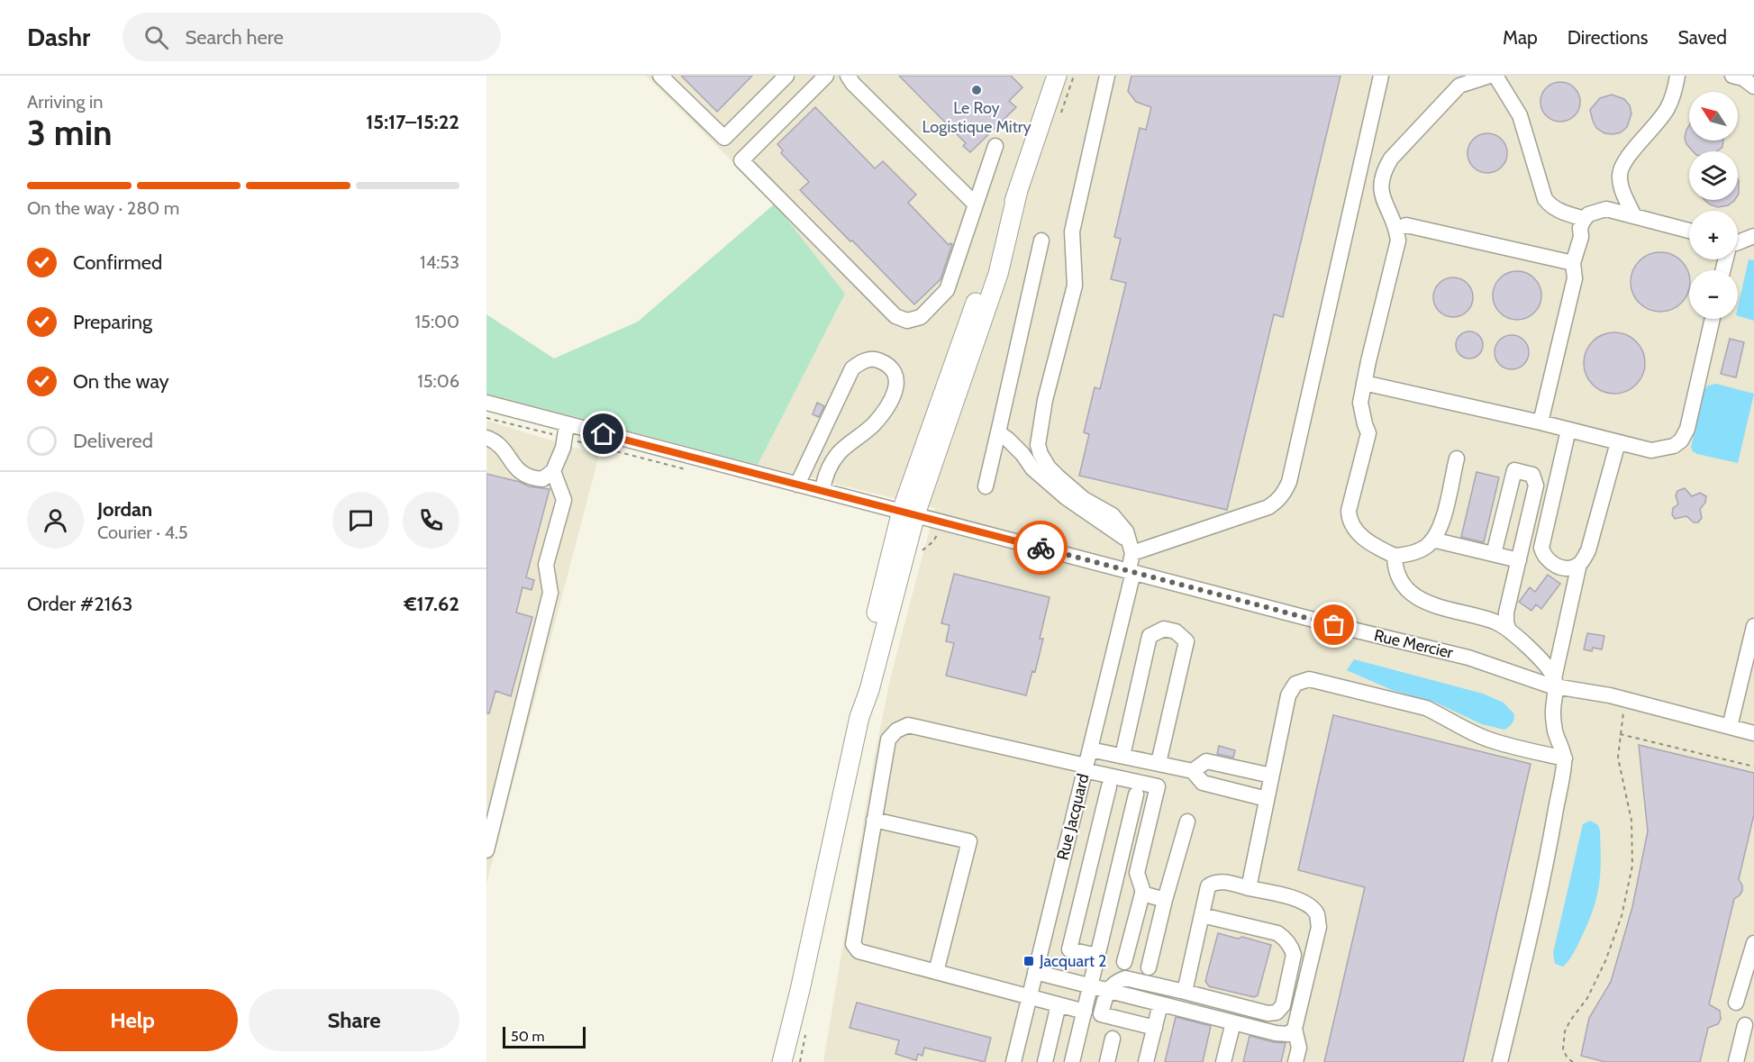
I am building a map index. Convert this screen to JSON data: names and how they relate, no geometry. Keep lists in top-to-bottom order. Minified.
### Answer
{"streets":{"street":["Rue Mercier","Rue Jacquard"]},"crossings":[["Rue Mercier","Rue Jacquard"]],"places":{"other":["Le Roy Logistique Mitry"],"transit":["Jacquart 2"]},"scale_bar":"50 m","north":"top left","page":{"header":"Dashr","search":"Search here","nav":["Map","Directions","Saved"],"heading":["3 min","Arriving in","15:17–15:22"],"panel":["Jordan","Courier · 4.5","Order #2163","€17.62"],"map_buttons":["+","−"],"bar":"On the way · 280 m","list":[["Confirmed","14:53"],["Preparing","15:00"],["On the way","15:06"],"Delivered"],"buttons":["Help","Share"],"scale":"50 m"}}
